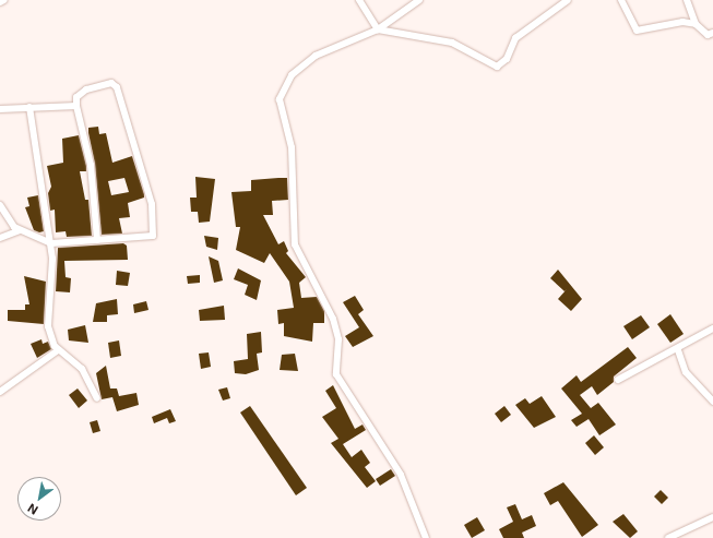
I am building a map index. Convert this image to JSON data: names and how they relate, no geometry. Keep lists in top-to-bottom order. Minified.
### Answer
{"north":"bottom left"}
